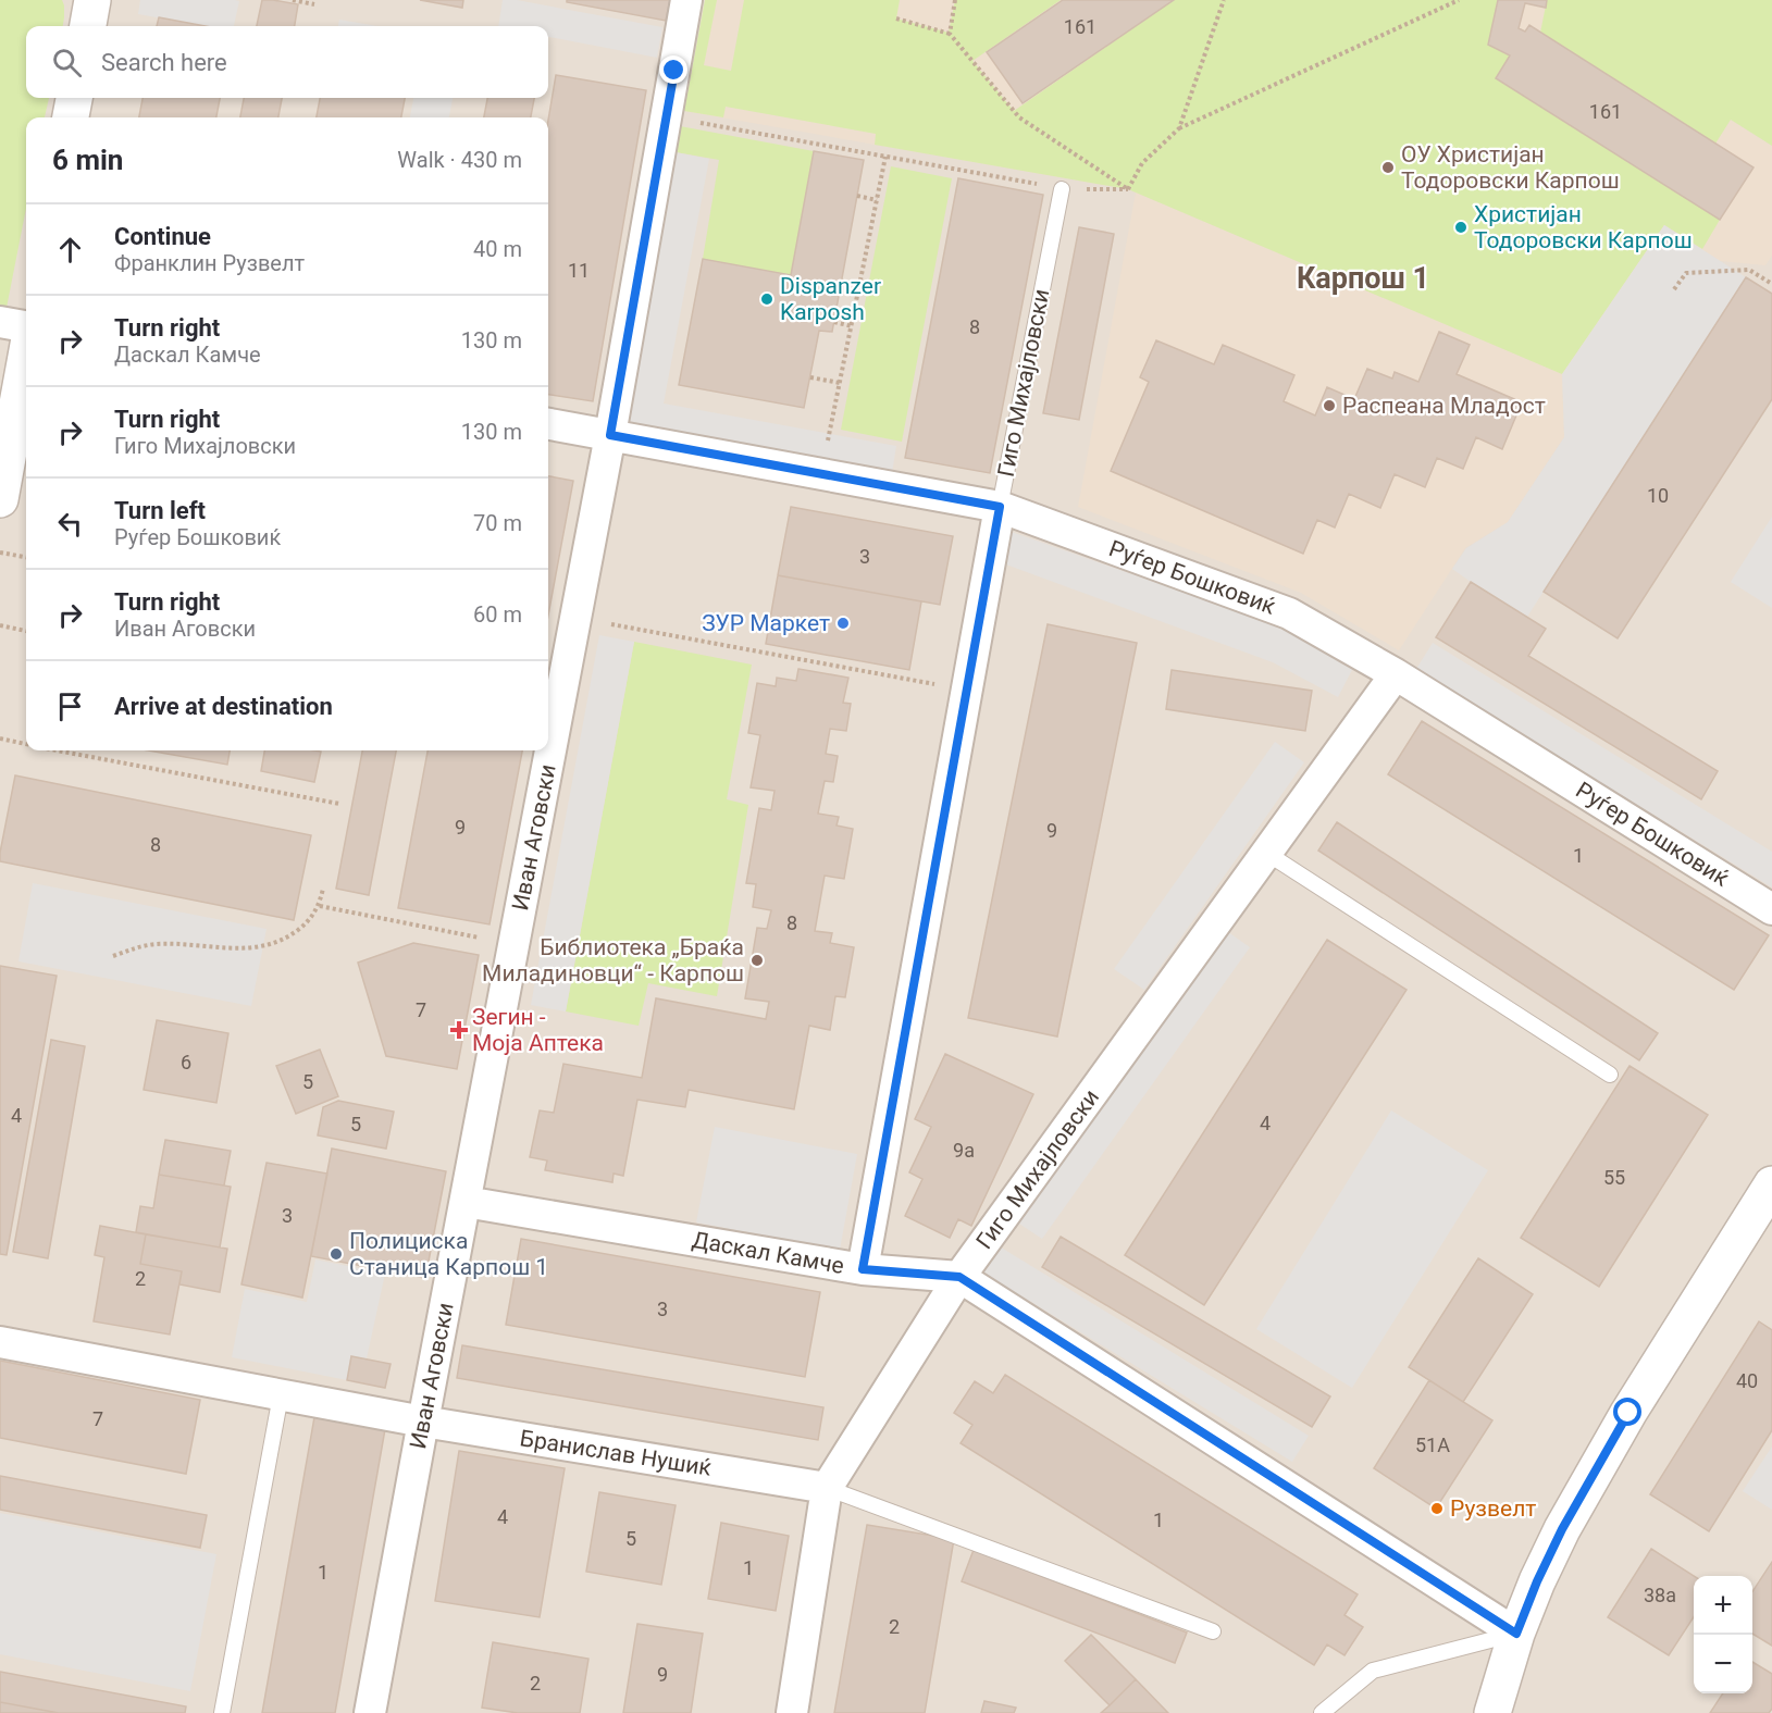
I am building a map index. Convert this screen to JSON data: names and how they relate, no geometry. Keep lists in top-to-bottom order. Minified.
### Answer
{"streets":{"street":["Гиго Михајловски","Руѓер Бошковиќ","Иван Аговски","Даскал Камче","Бранислав Нушиќ"]},"crossings":[["Гиго Михајловски","Руѓер Бошковиќ"],["Гиго Михајловски","Даскал Камче"],["Гиго Михајловски","Бранислав Нушиќ"],["Руѓер Бошковиќ","Иван Аговски"],["Иван Аговски","Даскал Камче"],["Иван Аговски","Бранислав Нушиќ"]],"districts":["Карпош 1"],"places":{"other":["ОУ Христијан Тодоровски Карпош","Христијан Тодоровски Карпош","Dispanzer Karposh","Распеана Младост","ЗУР Маркет","Библиотека „Браќа Миладиновци“ - Карпош","Полициска Станица Карпош 1","Рузвелт"],"health":["Зегин - Моја Аптека"]},"house_numbers":["161","161","11","8","10","3","9","9","8","1","8","7","6","5","4","4","5","9a","55","3","2","3","40","7","51A","4","1","5","1","1","38а","2","9","2"],"page":{"search":"Search here","heading":["6 min","Walk · 430 m"],"list":[["Continue","Франклин Рузвелт","40 m"],["Turn right","Даскал Камче","130 m"],["Turn right","Гиго Михајловски","130 m"],["Turn left","Руѓер Бошковиќ","70 m"],["Turn right","Иван Аговски","60 m"],"Arrive at destination"],"map_buttons":["+","−"]}}
